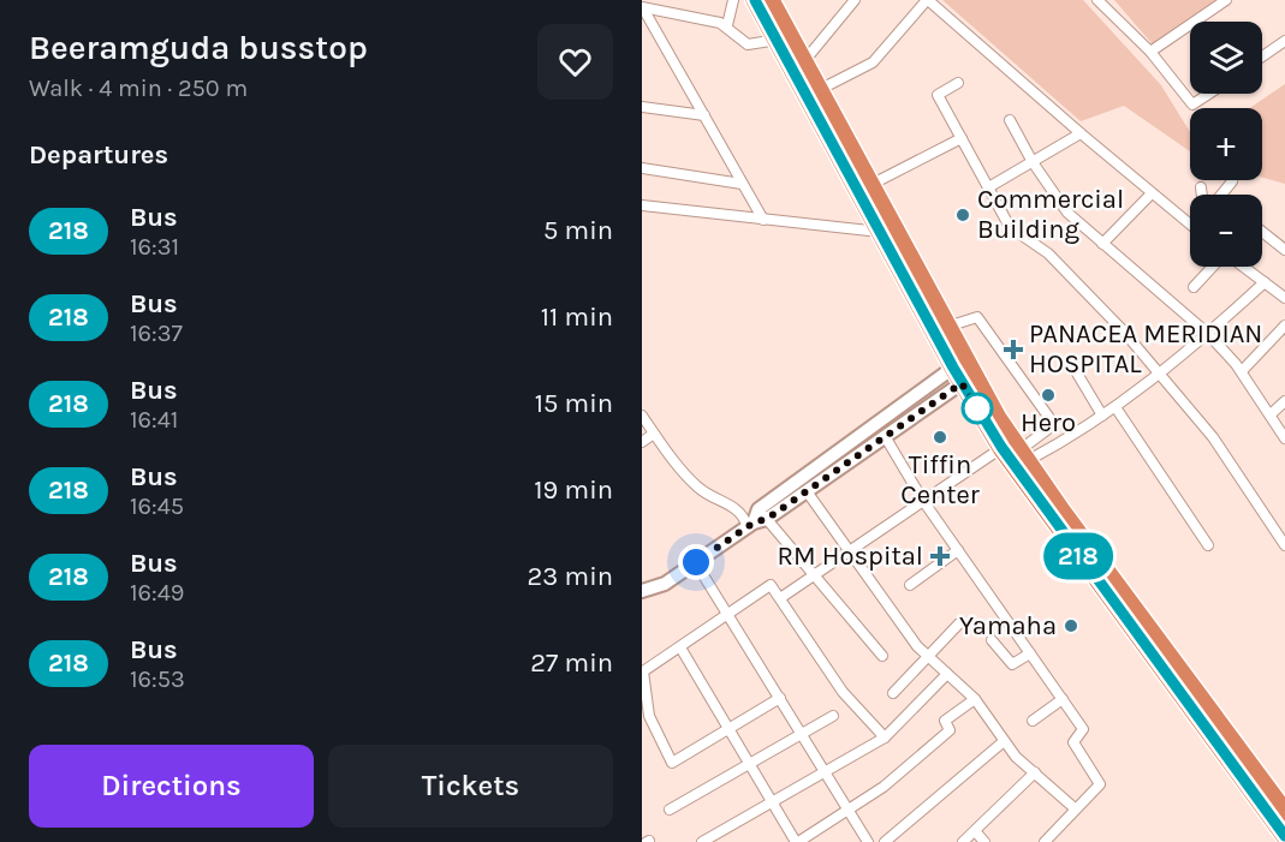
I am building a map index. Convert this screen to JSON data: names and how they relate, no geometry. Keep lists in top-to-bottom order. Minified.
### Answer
{"places":{"other":["Commercial Building","Hero","Tiffin Center","Yamaha"],"health":["PANACEA MERIDIAN HOSPITAL","RM Hospital"]},"lines":["bus line 218"],"page":{"heading":[["Beeramguda busstop","Walk · 4 min · 250 m"],"Departures"],"on_map":"218","map_buttons":["+","−"],"list":[{"mark":"218","name":"Bus","note":"16:31","value":"5 min"},{"mark":"218","name":"Bus","note":"16:37","value":"11 min"},{"mark":"218","name":"Bus","note":"16:41","value":"15 min"},{"mark":"218","name":"Bus","note":"16:45","value":"19 min"},{"mark":"218","name":"Bus","note":"16:49","value":"23 min"},{"mark":"218","name":"Bus","note":"16:53","value":"27 min"}],"buttons":["Directions","Tickets"]}}
